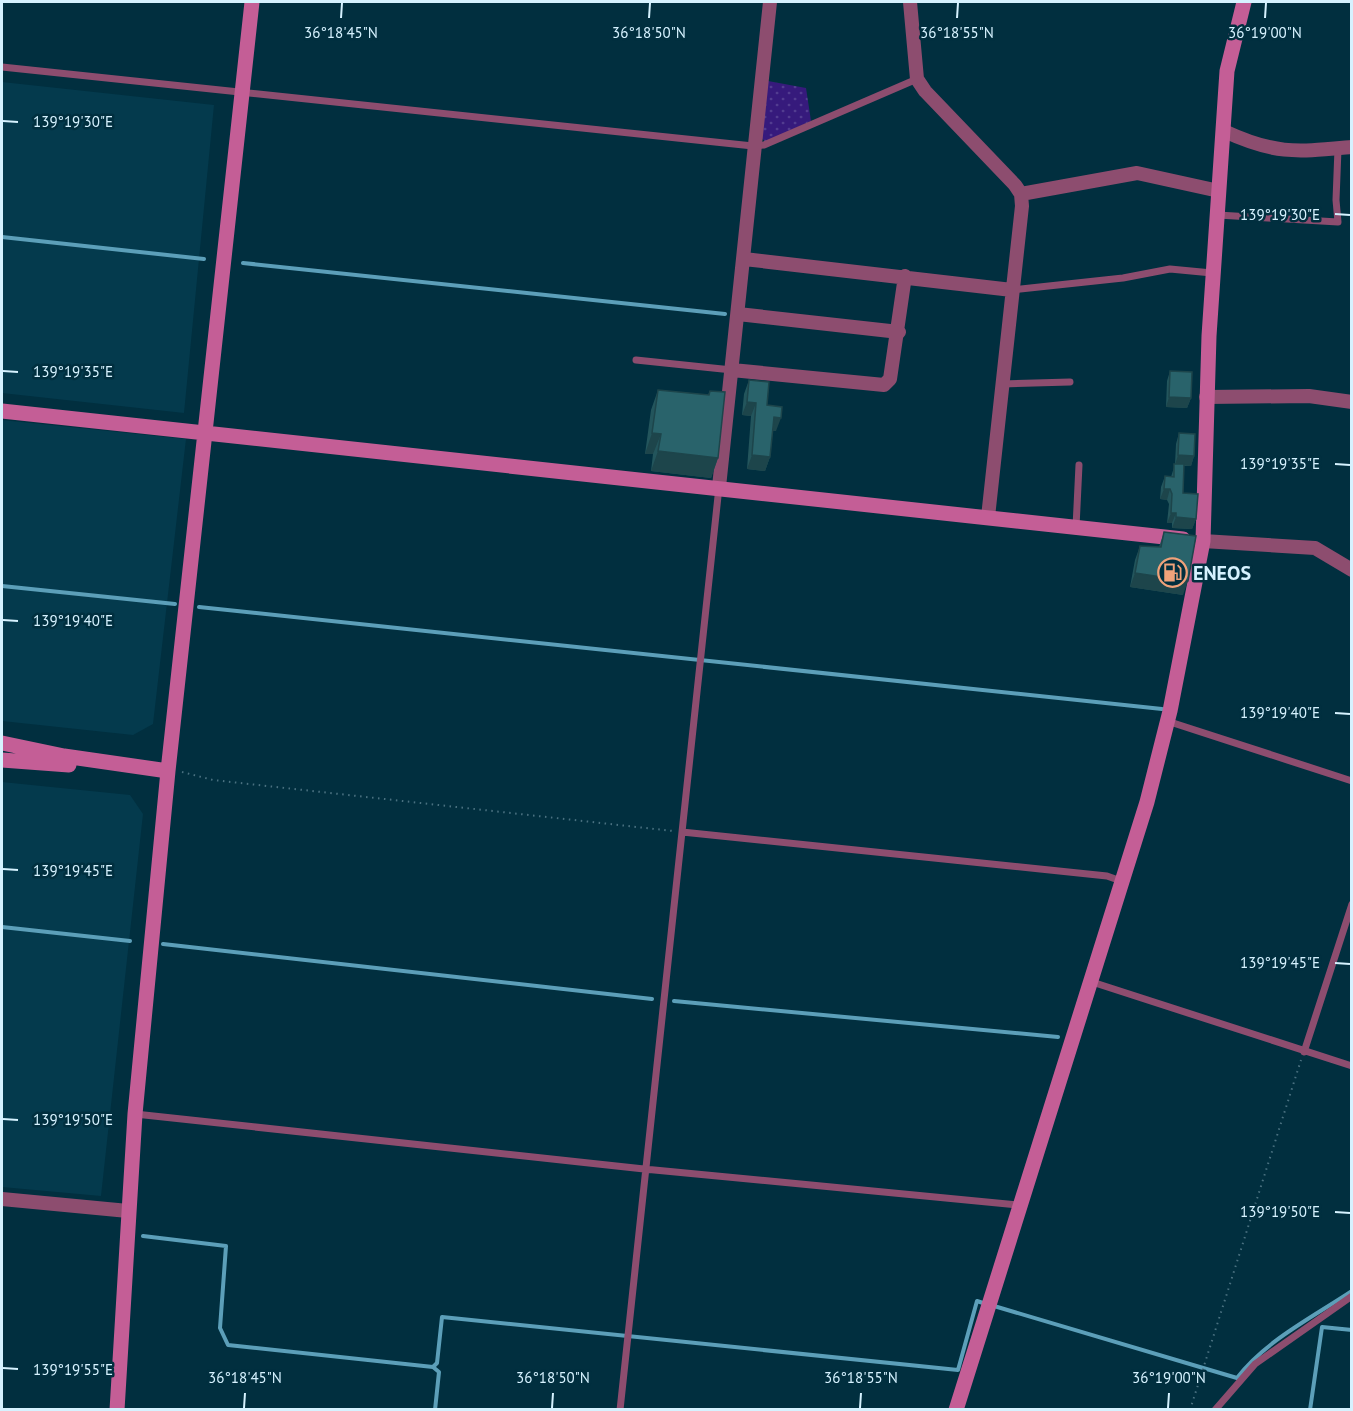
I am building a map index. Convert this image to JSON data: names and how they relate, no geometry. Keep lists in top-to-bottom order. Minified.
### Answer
{"places":{"fuel station":["ENEOS"]},"coordinates":["36°18'45\"N","36°18'50\"N","36°18'55\"N","36°19'00\"N","139°19'30\"E","139°19'35\"E","139°19'40\"E","139°19'45\"E","139°19'50\"E","139°19'55\"E"]}
